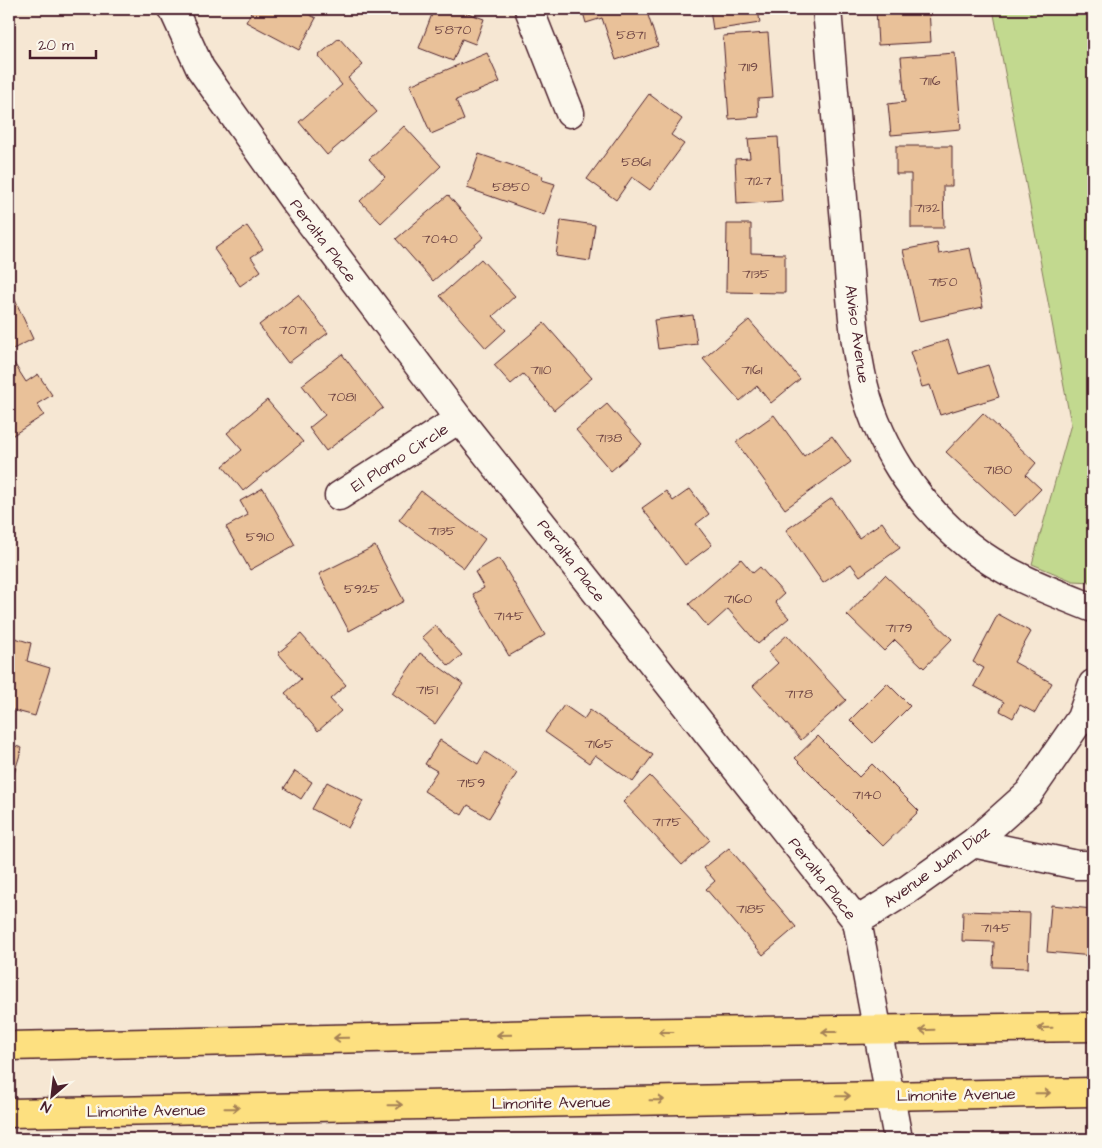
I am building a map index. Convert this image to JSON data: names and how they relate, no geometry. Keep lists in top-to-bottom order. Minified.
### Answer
{"streets":{"main road":["Limonite Avenue"],"street":["Peralta Place","Alviso Avenue","El Plomo Circle","Avenue Juan Diaz"]},"crossings":[["Peralta Place","El Plomo Circle"],["Peralta Place","Avenue Juan Diaz"],["Peralta Place","Limonite Avenue"]],"house_numbers":["5870","5871","7119","7116","5861","7127","5850","7132","7040","7135","7150","7071","7110","7161","7081","7138","7180","7135","5910","5925","7160","7145","7179","7151","7178","7165","7159","7140","7175","7185","7145"],"scale_bar":"20 m","north":"bottom left"}
